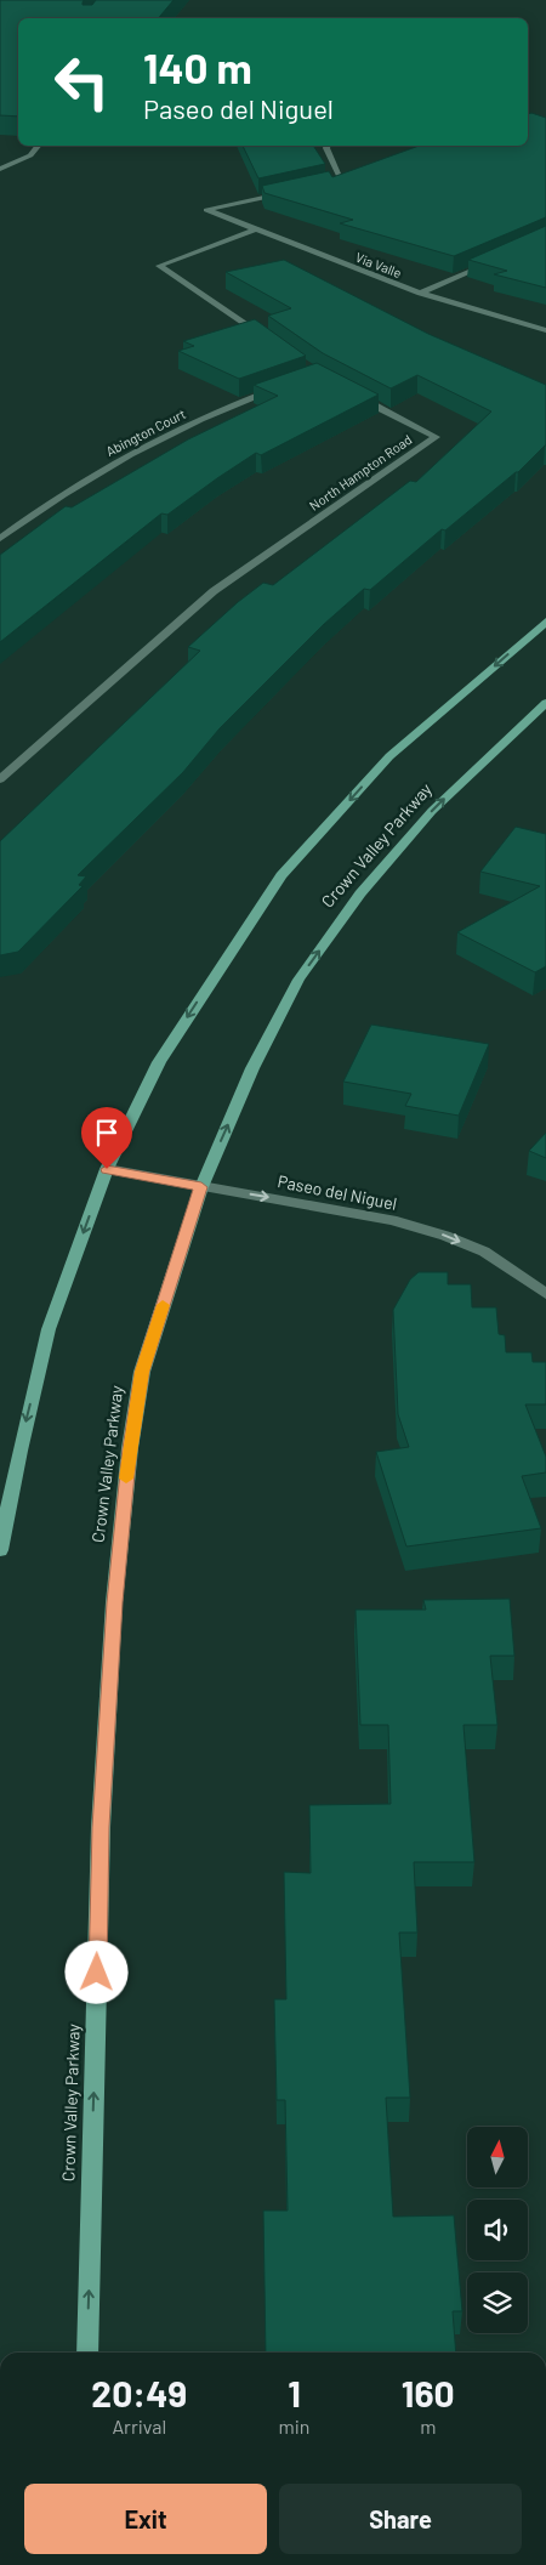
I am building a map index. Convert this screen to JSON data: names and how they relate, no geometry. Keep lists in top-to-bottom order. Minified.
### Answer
{"streets":{"main road":["Crown Valley Parkway"],"street":["Via Valle","Abington Court","North Hampton Road","Paseo del Niguel"]},"crossings":[["Crown Valley Parkway","Paseo del Niguel"]],"one_way":["Paseo del Niguel"],"north":"top","page":{"turn":["140 m","Paseo del Niguel"],"eta":["20:49","Arrival","1","min","160","m"],"buttons":["Exit","Share"]}}
